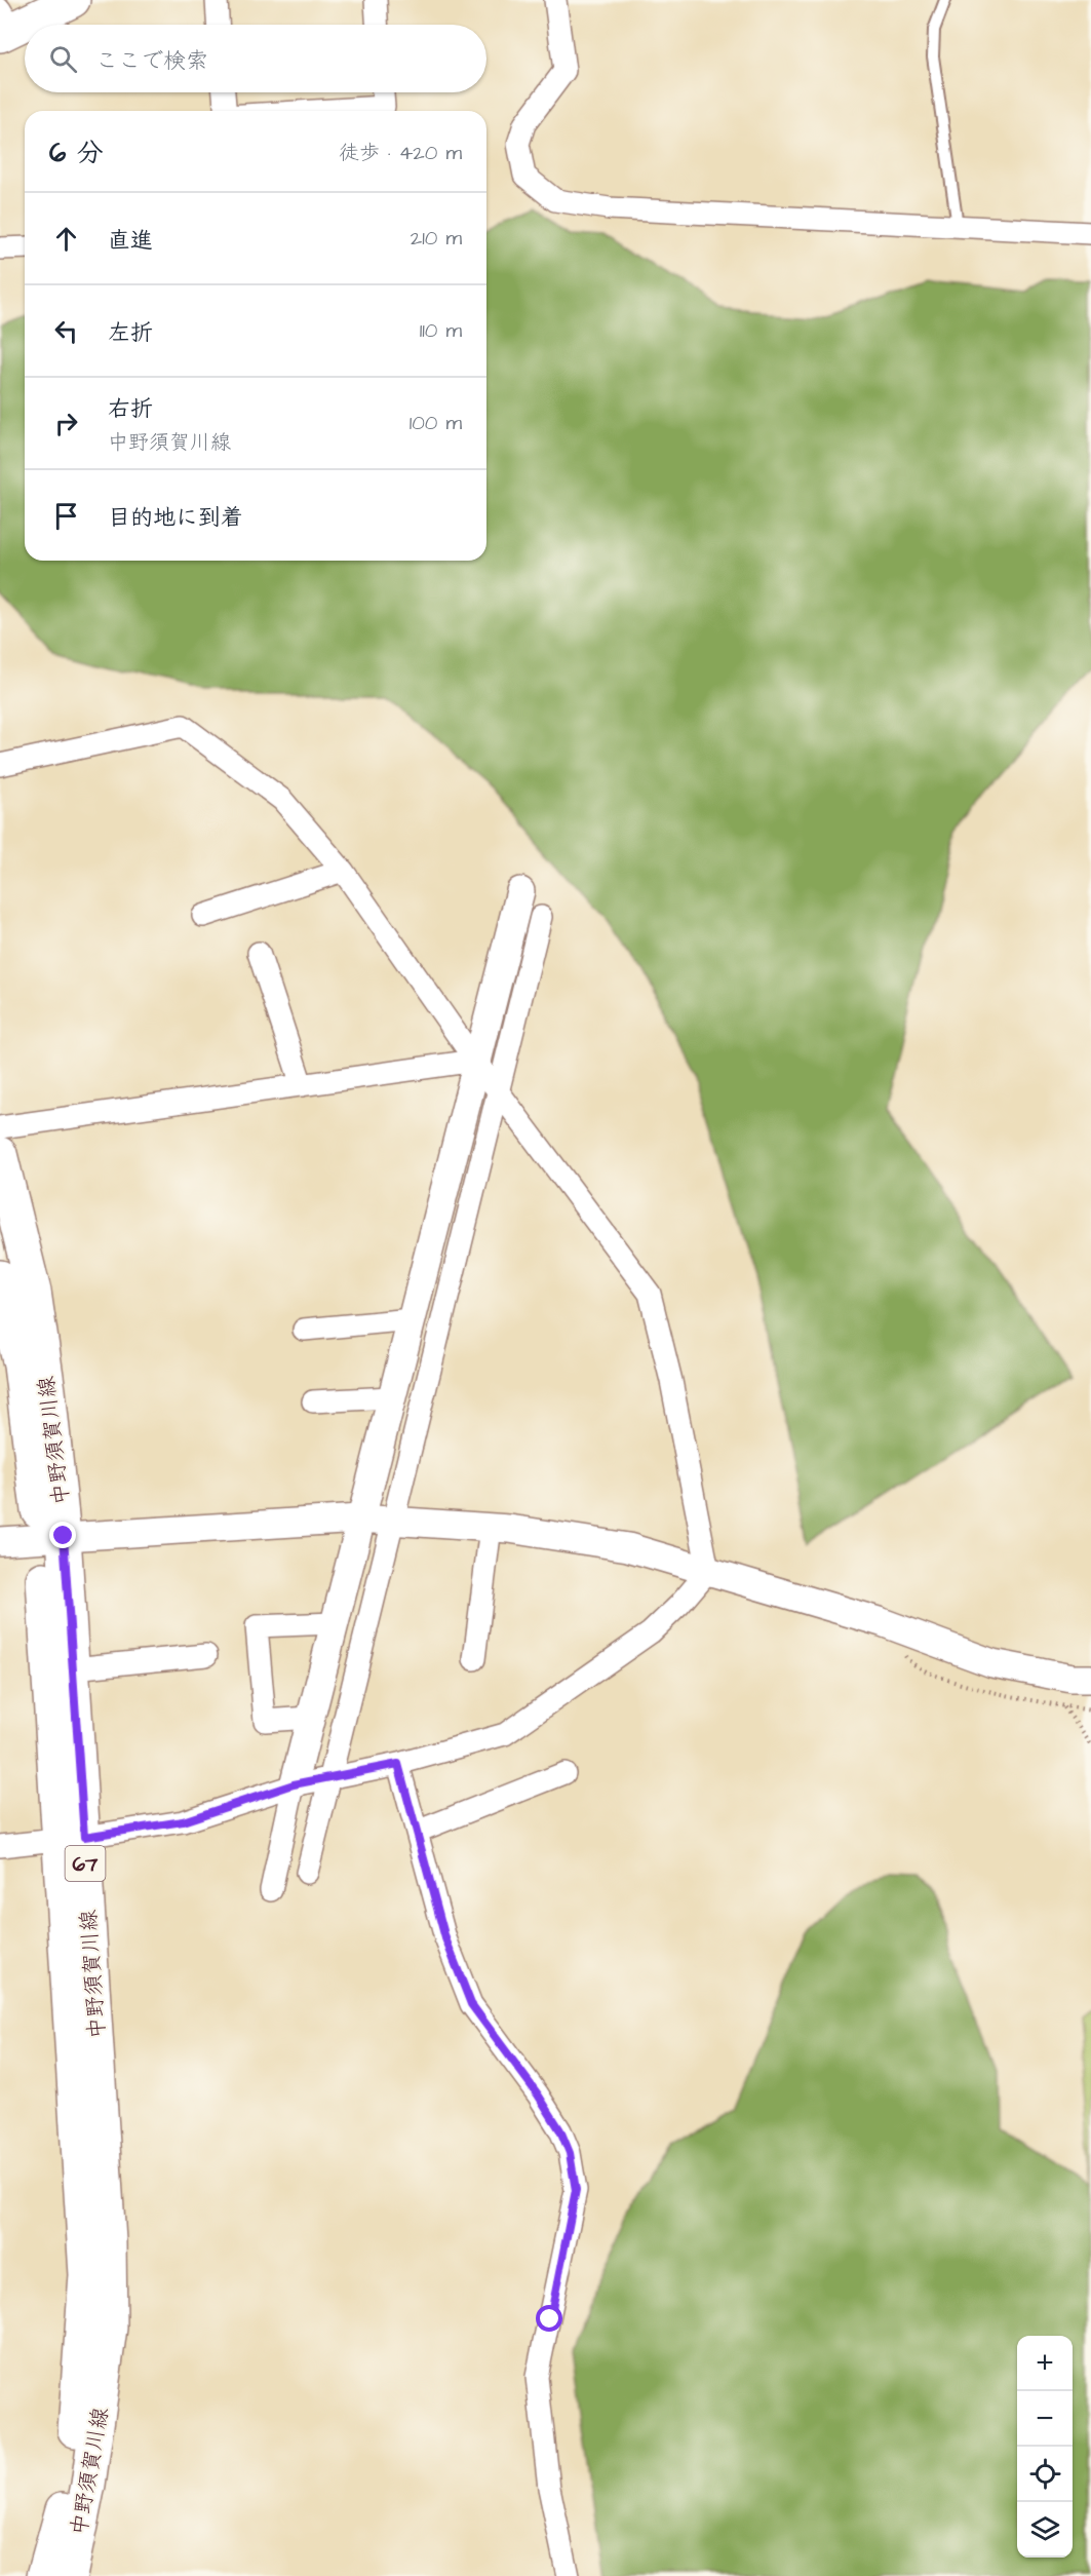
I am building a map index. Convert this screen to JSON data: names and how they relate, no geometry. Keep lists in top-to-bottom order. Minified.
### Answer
{"streets":{"main road":["中野須賀川線","67"]},"page":{"search":"ここで検索","heading":["6 分","徒歩 · 420 m"],"list":[["直進","210 m"],["左折","110 m"],["右折","中野須賀川線","100 m"],"目的地に到着"],"map_buttons":["+","−"]}}
